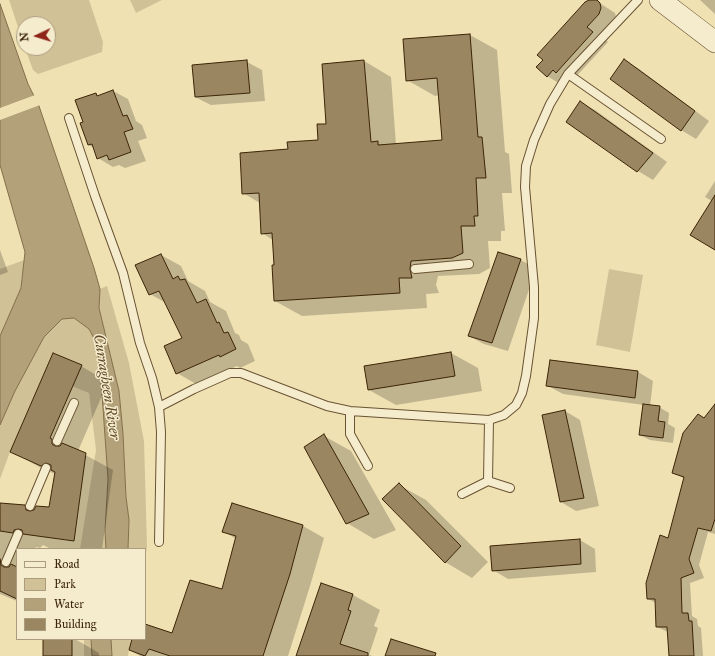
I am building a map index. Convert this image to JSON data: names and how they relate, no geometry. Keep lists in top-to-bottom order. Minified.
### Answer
{"water":["Curragheen River"],"legend":["Road","Park","Water","Building"],"north":"left"}
